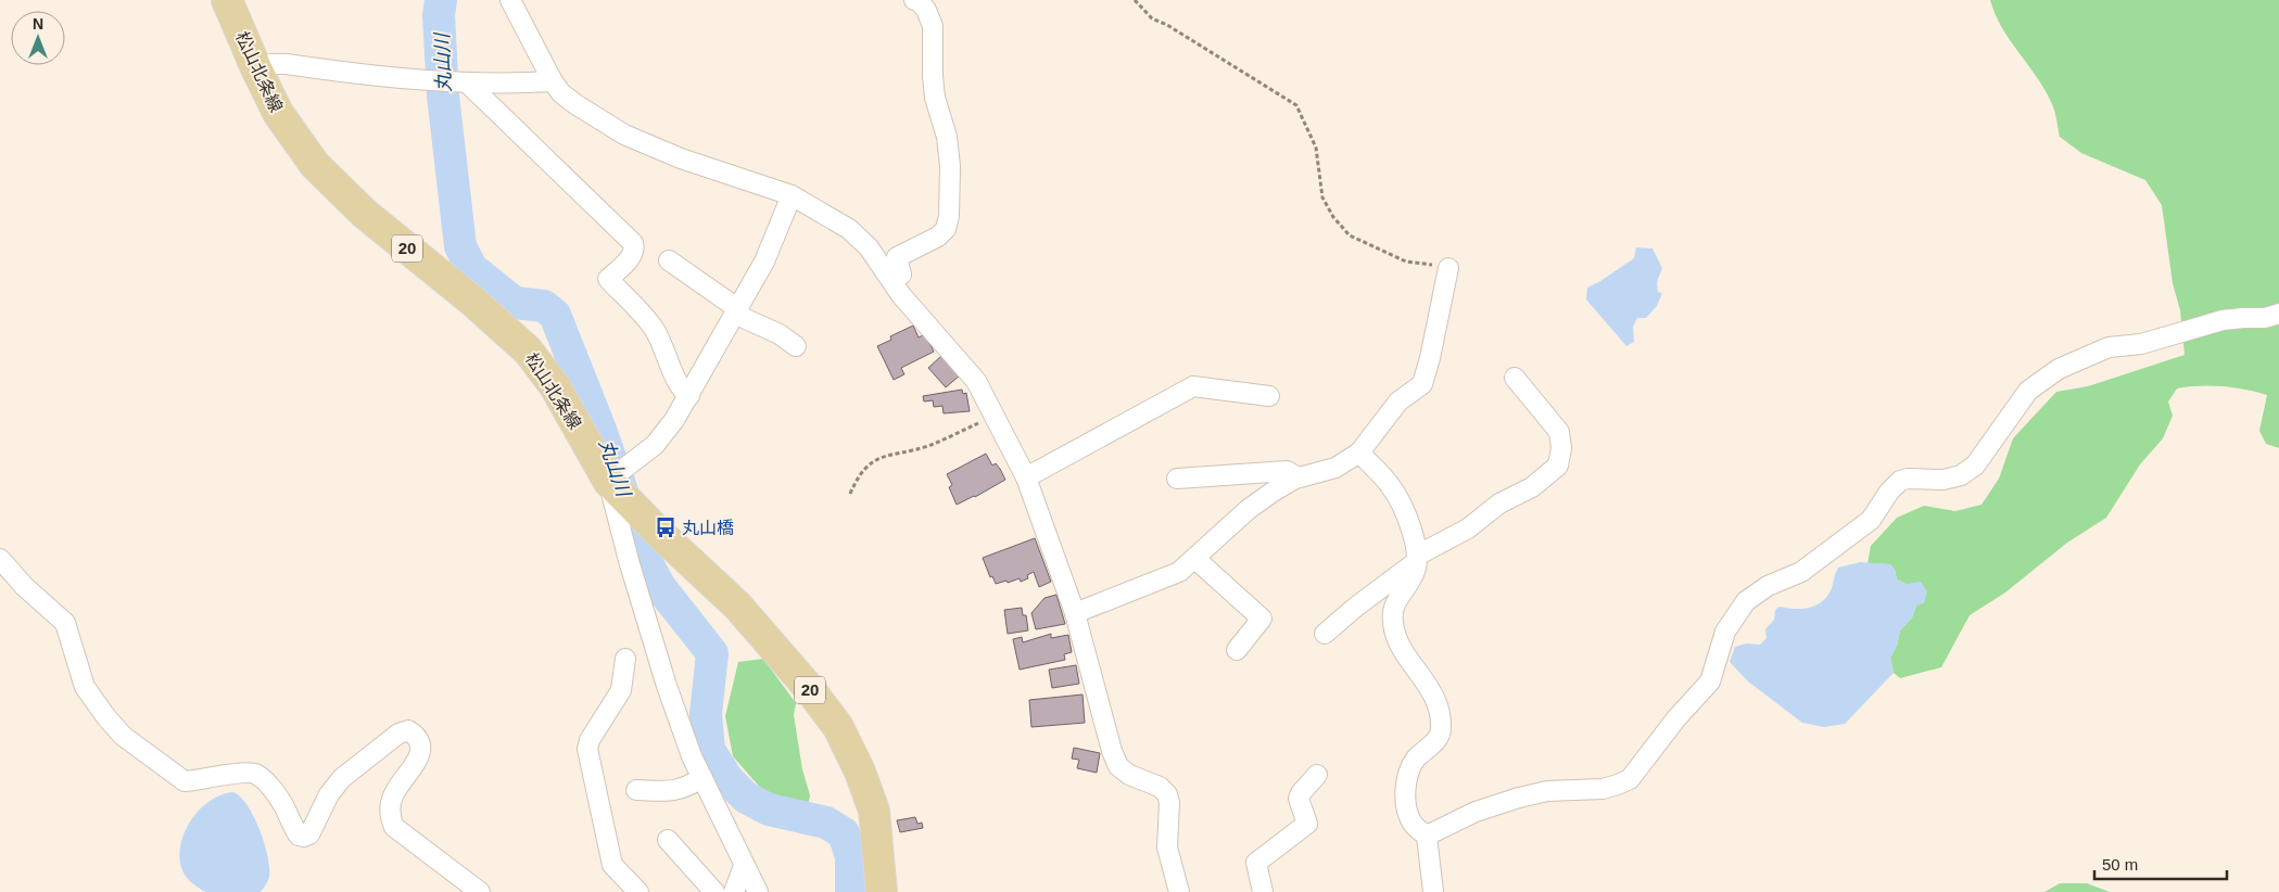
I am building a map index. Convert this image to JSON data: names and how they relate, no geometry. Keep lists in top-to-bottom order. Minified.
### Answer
{"streets":{"main road":["松山北条線","20"]},"water":["丸山川"],"places":{"bus stop":["丸山橋"]},"scale_bar":"50 m","north":"top"}
